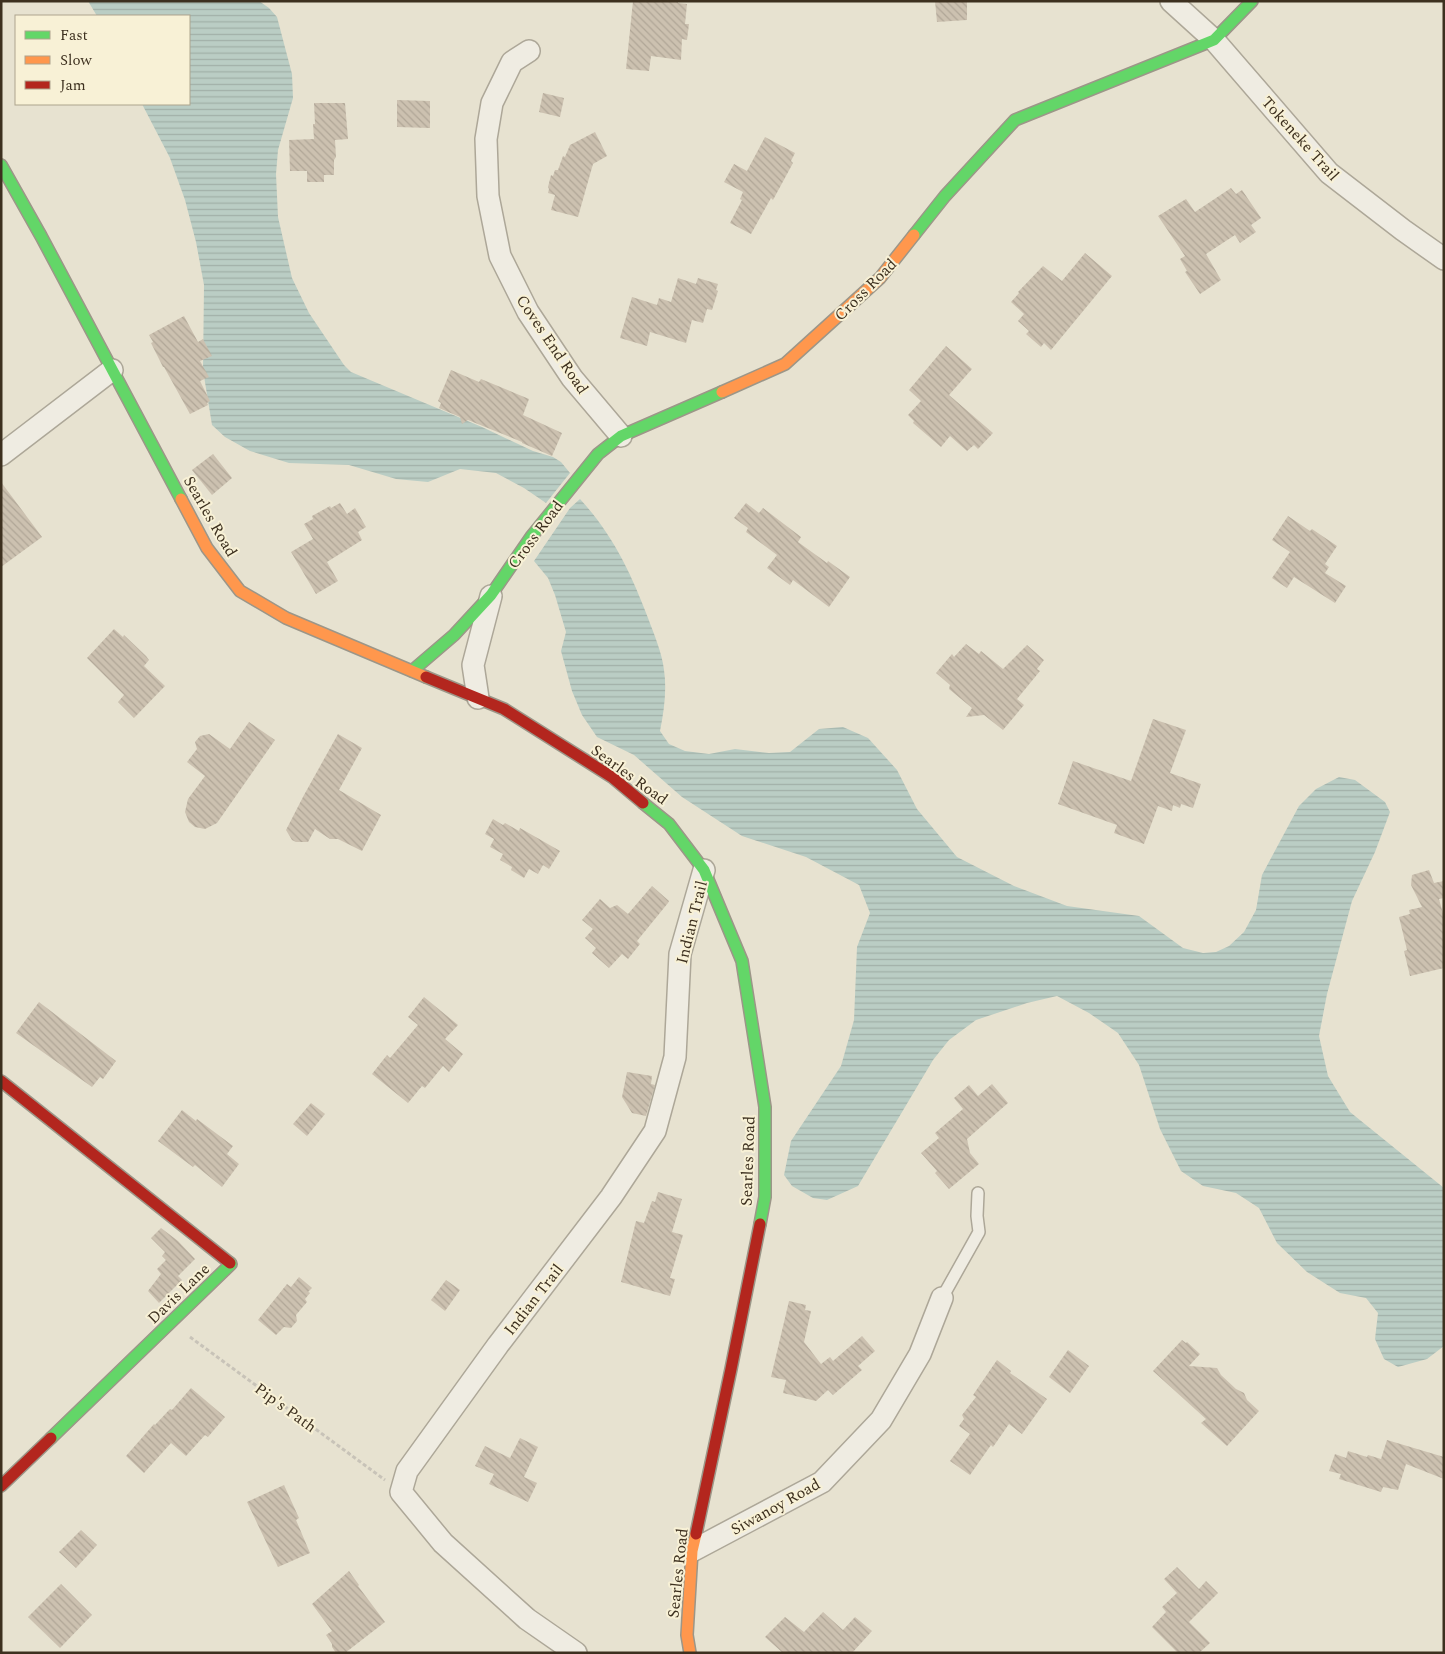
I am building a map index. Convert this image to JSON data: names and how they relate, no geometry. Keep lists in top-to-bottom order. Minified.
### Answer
{"streets":{"street":["Tokeneke Trail","Cross Road","Coves End Road","Searles Road","Indian Trail","Davis Lane","Siwanoy Road"],"path":["Pip's Path"]},"crossings":[["Tokeneke Trail","Cross Road"],["Cross Road","Coves End Road"],["Cross Road","Searles Road"],["Searles Road","Indian Trail"],["Searles Road","Siwanoy Road"],["Indian Trail","Pip's Path"],["Davis Lane","Pip's Path"]],"legend":["Fast","Slow","Jam"]}
